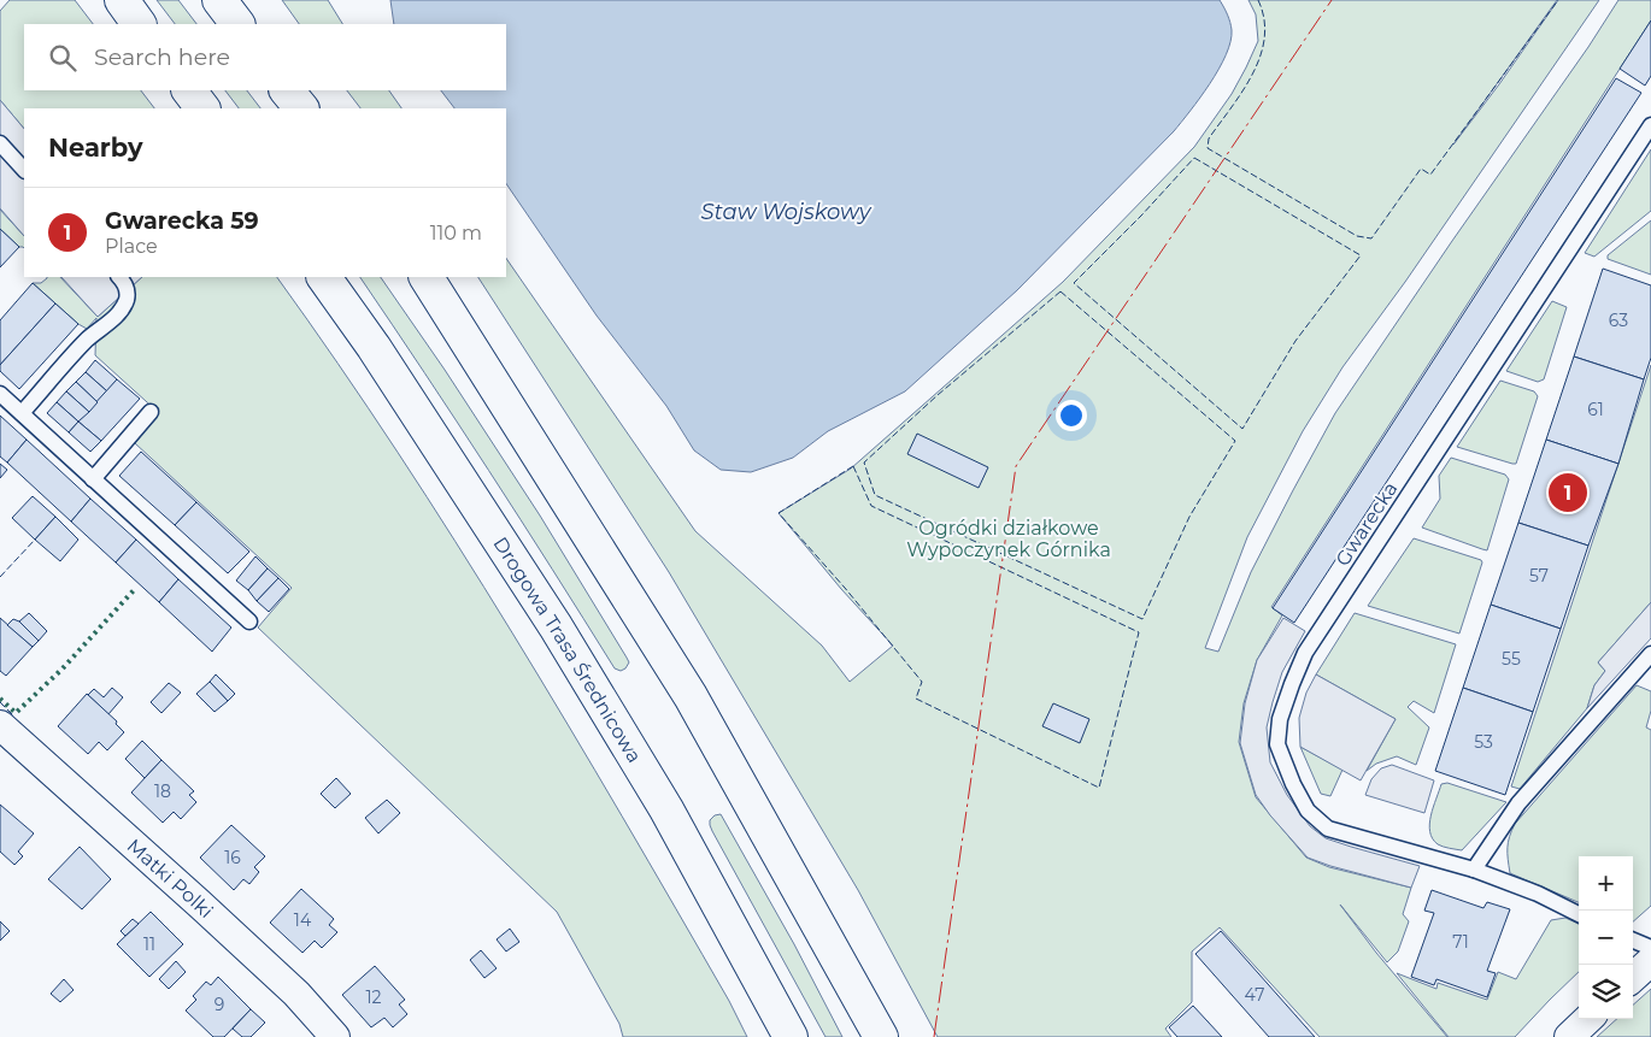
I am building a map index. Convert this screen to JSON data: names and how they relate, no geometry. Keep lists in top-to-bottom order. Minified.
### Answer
{"streets":{"main road":["Drogowa Trasa Średnicowa"],"street":["Matki Polki"],"lane":["Gwarecka"]},"water":["Staw Wojskowy"],"parks":["Ogródki działkowe Wypoczynek Górnika"],"house_numbers":["63","61","57","55","53","18","16","14","71","11","47","12","9"],"page":{"search":"Search here","heading":"Nearby","list":[{"mark":"1","name":"Gwarecka 59","note":"Place","value":"110 m"}],"pins":"1","map_buttons":["+","−"]}}
